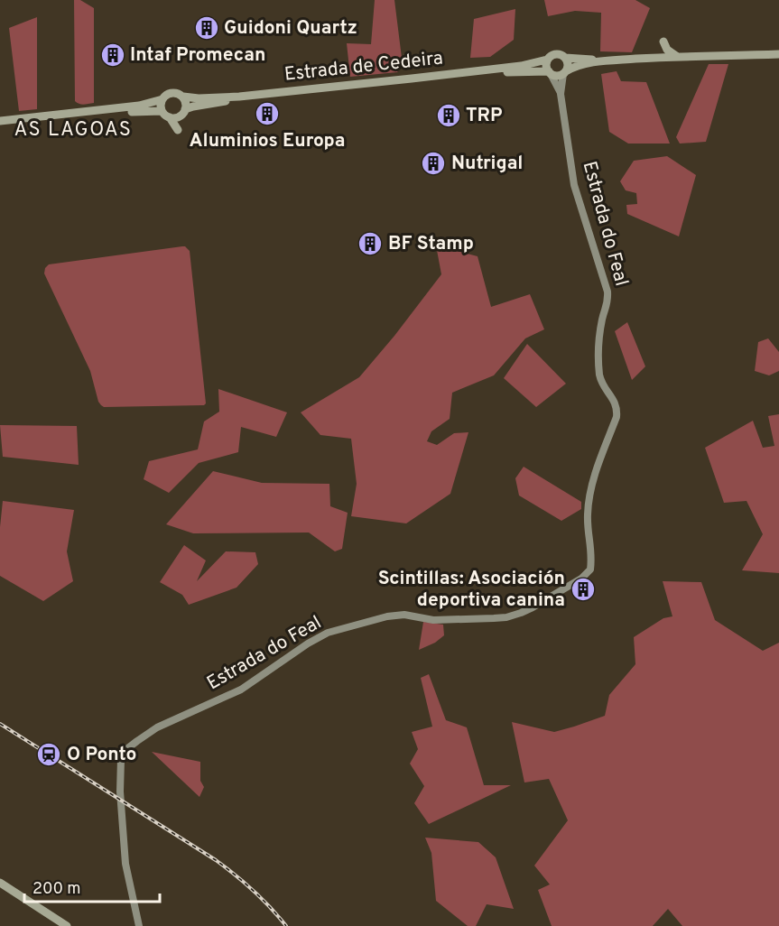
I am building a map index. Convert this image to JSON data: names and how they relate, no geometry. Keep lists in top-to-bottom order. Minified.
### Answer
{"streets":{"main road":["Estrada de Cedeira","Estrada do Feal"]},"crossings":[["Estrada de Cedeira","Estrada do Feal"]],"districts":["AS LAGOAS"],"places":{"building":["Guidoni Quartz","Intaf Promecan","Aluminios Europa","TRP","Nutrigal","BF Stamp","Scintillas: Asociación deportiva canina"],"station":["O Ponto"]},"scale_bar":"200 m"}
